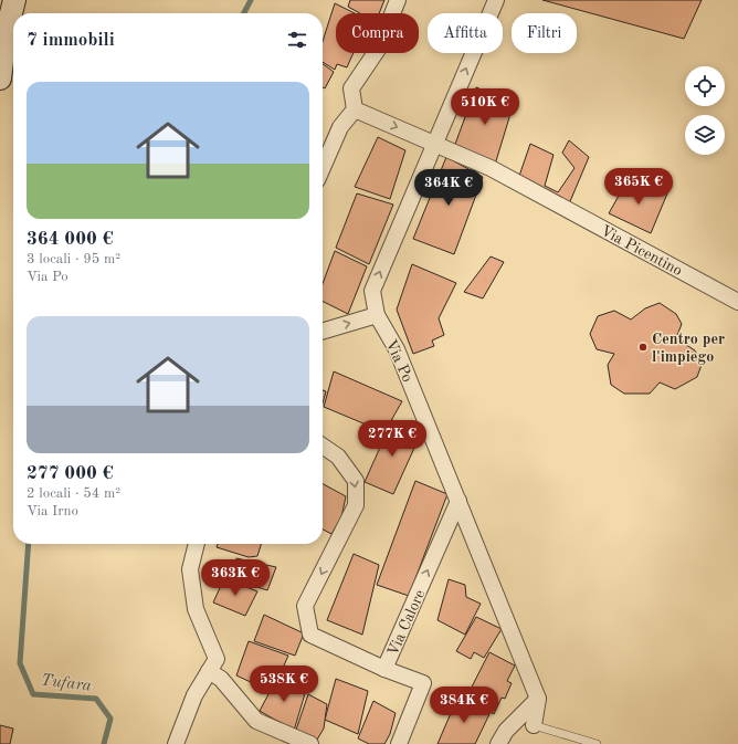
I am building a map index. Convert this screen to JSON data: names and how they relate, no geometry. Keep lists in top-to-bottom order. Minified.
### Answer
{"streets":{"street":["Via Picentino","Via Po","Via Calore"]},"crossings":[["Via Picentino","Via Po"],["Via Po","Via Calore"]],"one_way":["Via Calore"],"water":["Tufara"],"places":["Centro per l'impiego"],"page":{"chip":["Compra","Affitta","Filtri"],"heading":"7 immobili","list":[{"name":"364 000 €","note":"3 locali · 95 m² · Via Po"},{"name":"277 000 €","note":"2 locali · 54 m² · Via Irno"}],"price":["510K €","365K €","364K €","277K €","363K €","538K €","384K €"]}}
